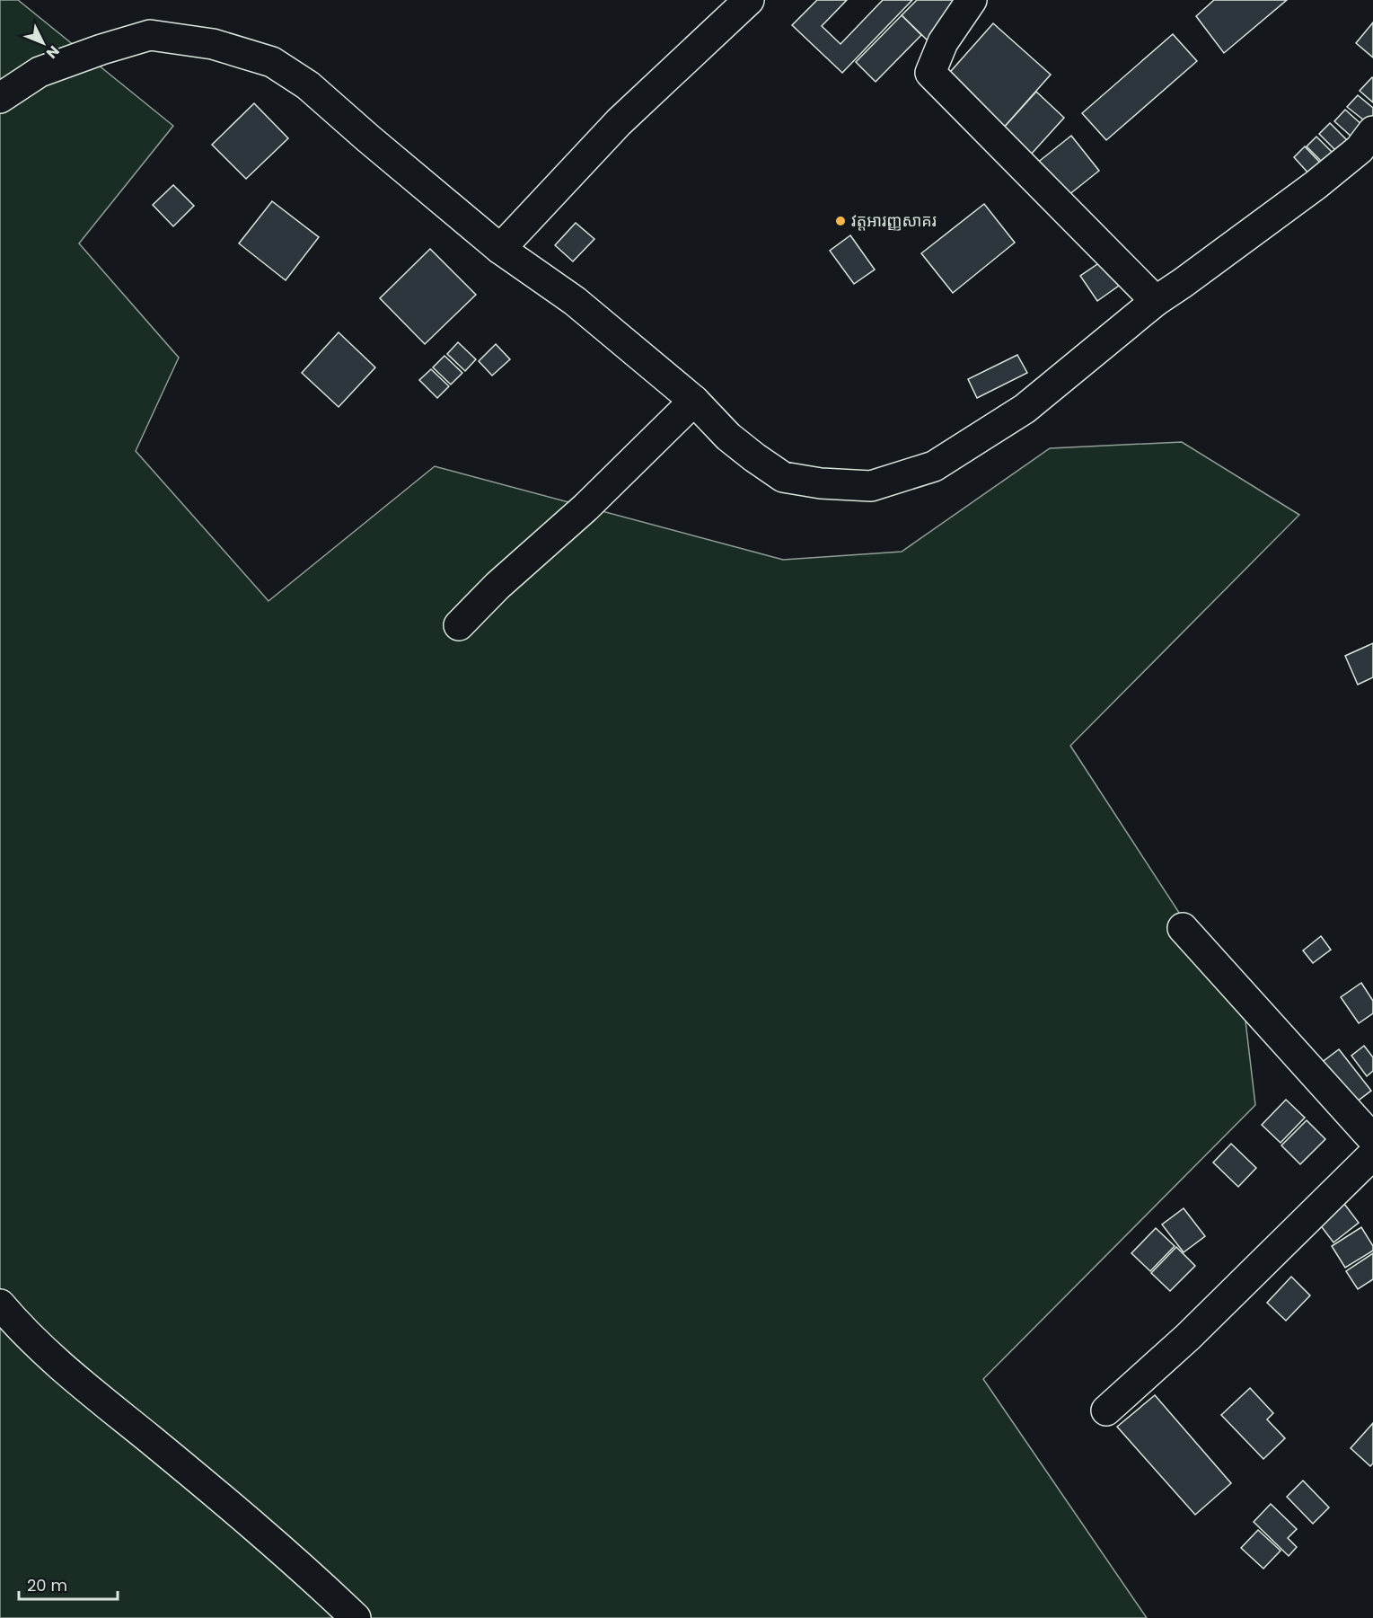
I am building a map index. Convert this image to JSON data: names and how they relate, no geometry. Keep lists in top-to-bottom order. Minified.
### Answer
{"places":["វត្តអារញ្ញសាគរ"],"scale_bar":"20 m","north":"bottom right"}
